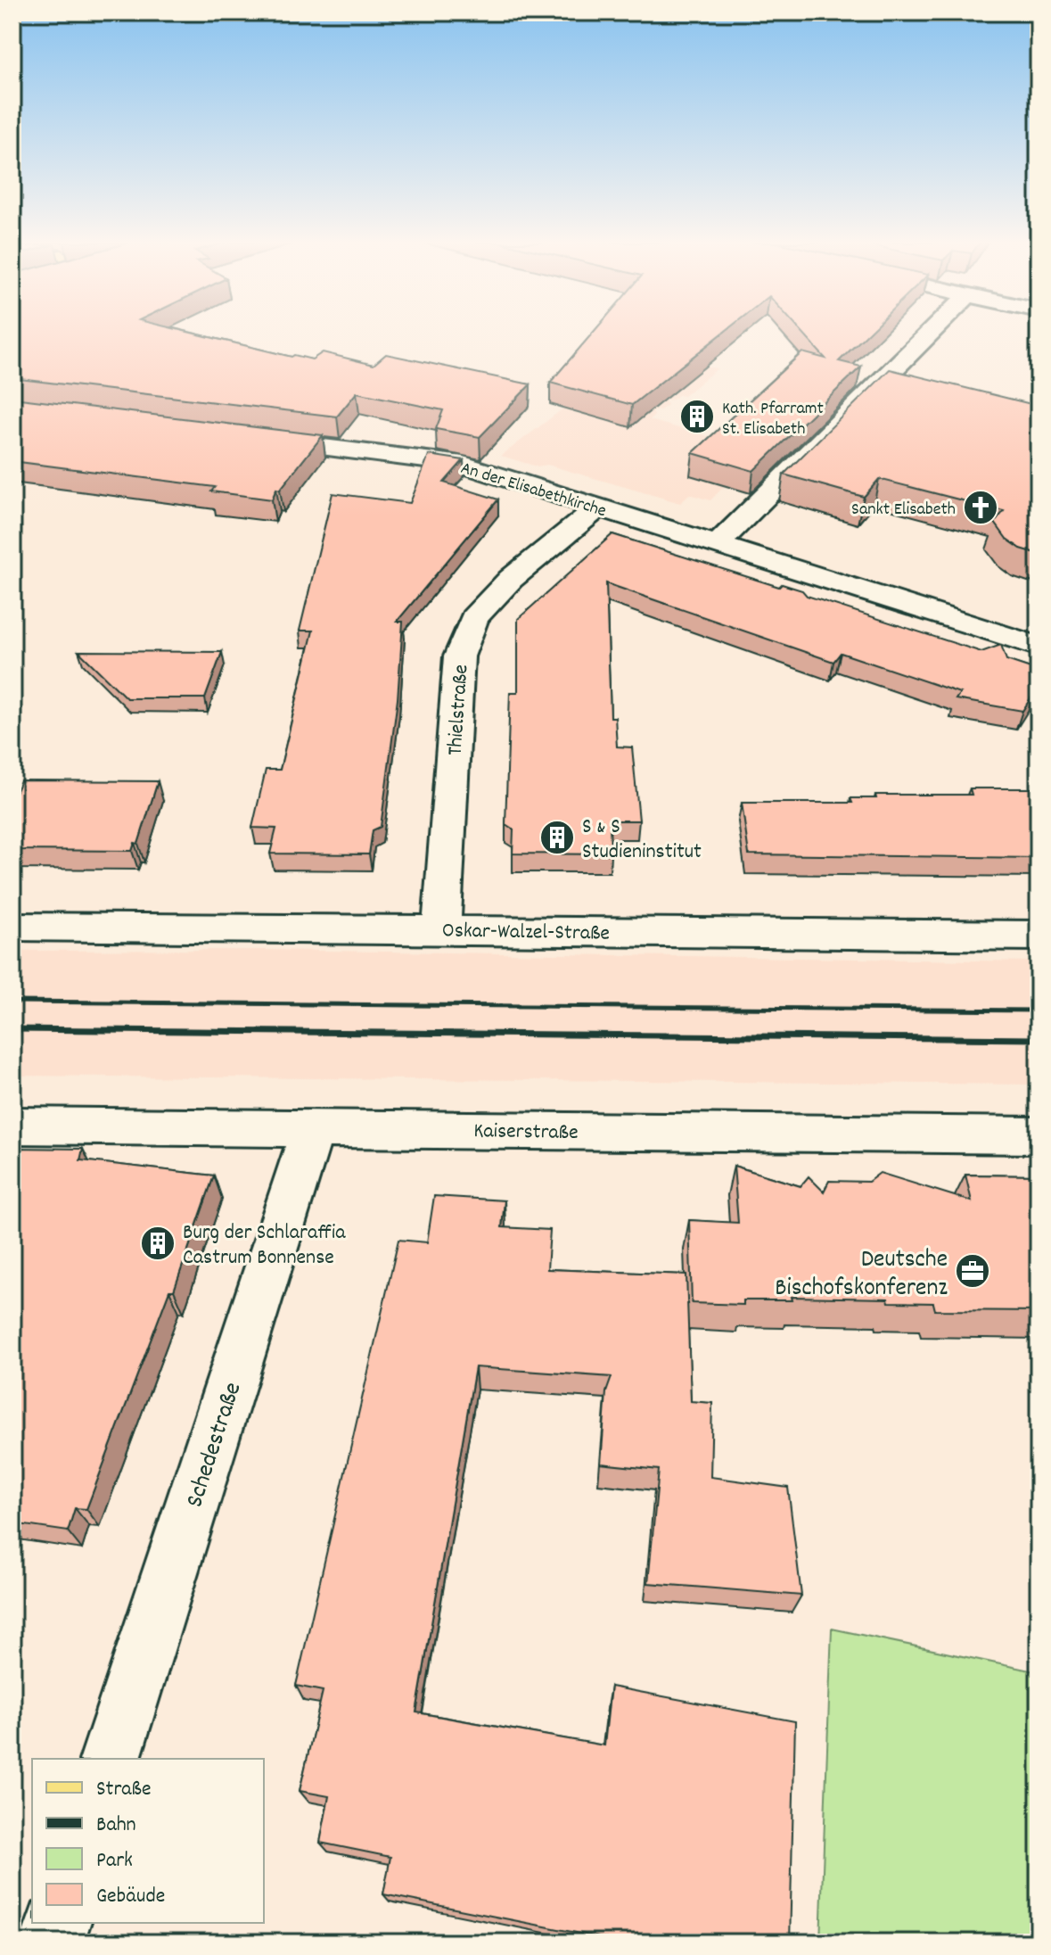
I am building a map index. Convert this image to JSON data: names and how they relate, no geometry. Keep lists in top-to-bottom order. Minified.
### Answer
{"streets":{"street":["An der Elisabethkirche","Thielstraße","Oskar-Walzel-Straße","Kaiserstraße","Schedestraße"]},"crossings":[["An der Elisabethkirche","Thielstraße"],["Thielstraße","Oskar-Walzel-Straße"],["Kaiserstraße","Schedestraße"]],"places":{"building":["Kath. Pfarramt St. Elisabeth","S & S Studieninstitut","Burg der Schlaraffia Castrum Bonnense"],"church":["Sankt Elisabeth"],"office":["Deutsche Bischofskonferenz"]},"legend":["Straße","Bahn","Park","Gebäude"]}
